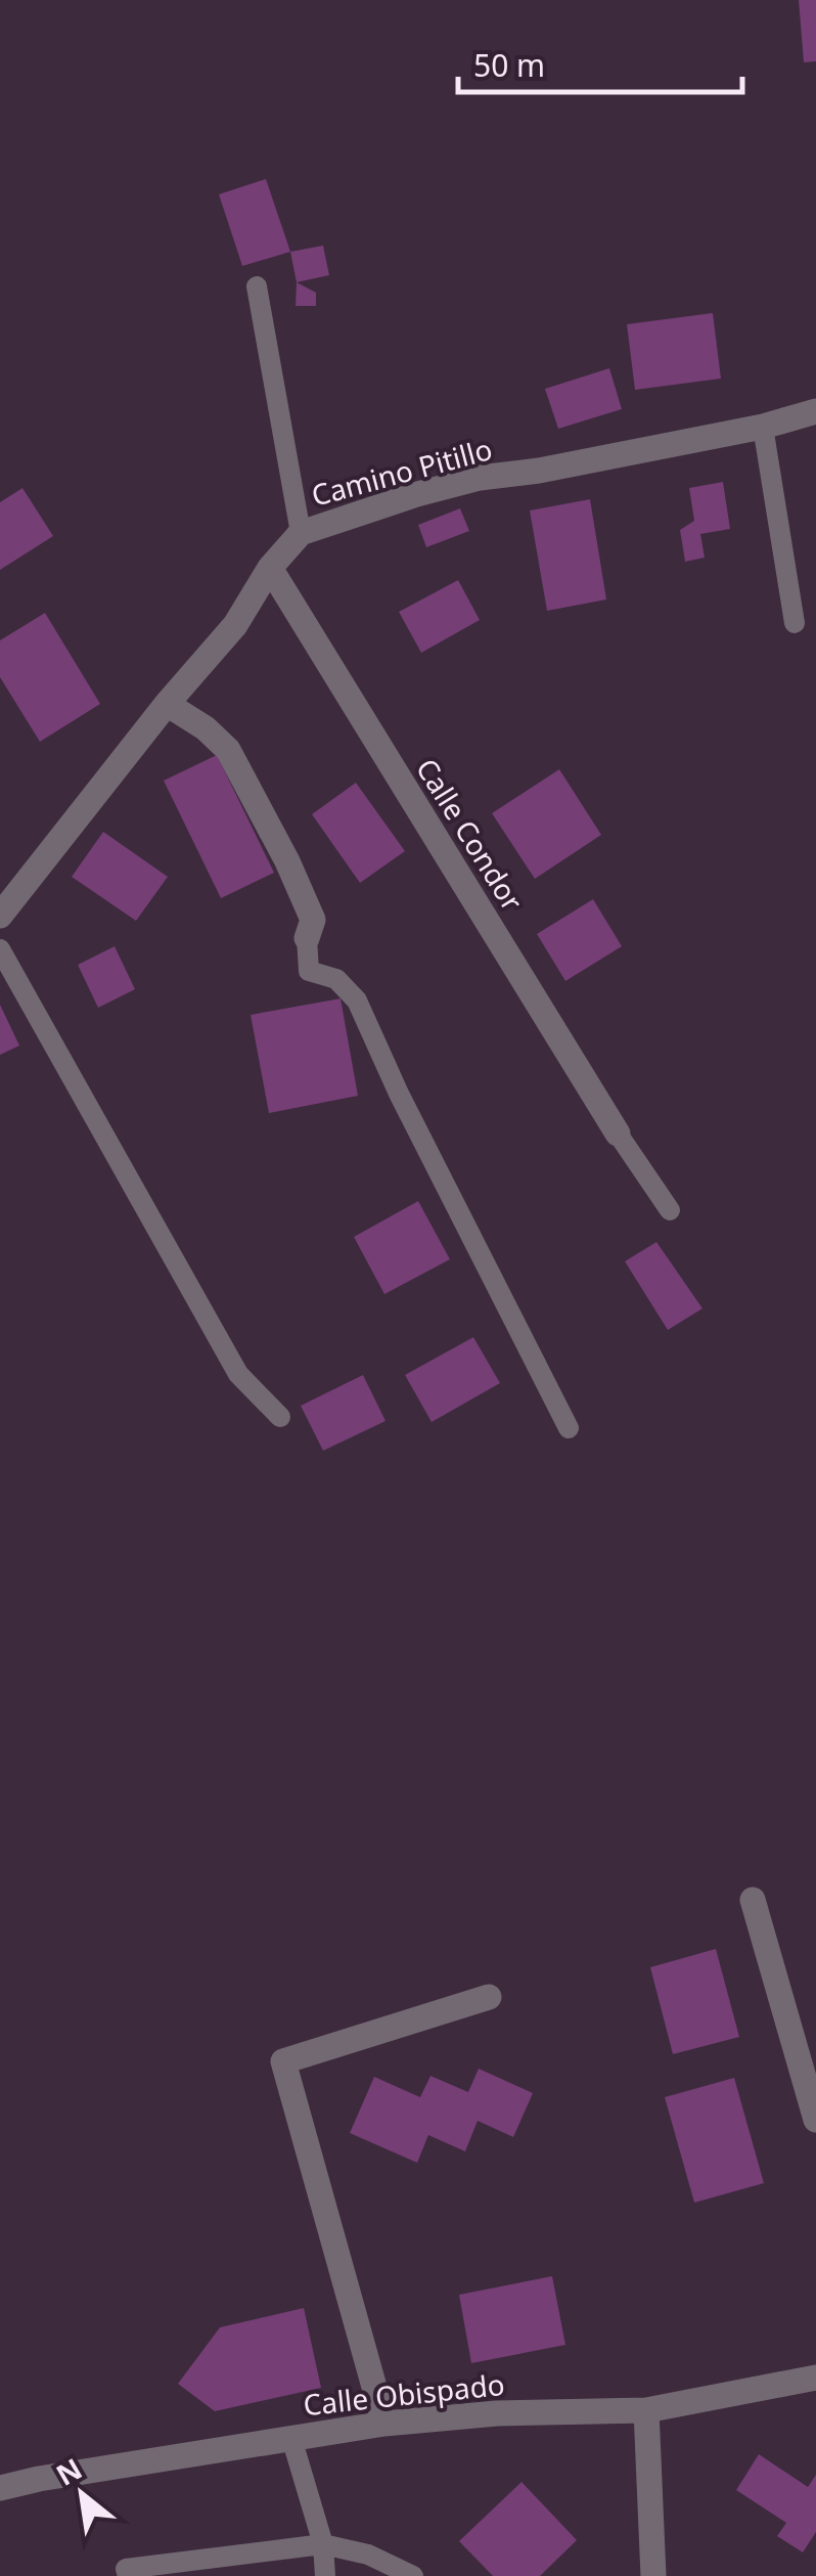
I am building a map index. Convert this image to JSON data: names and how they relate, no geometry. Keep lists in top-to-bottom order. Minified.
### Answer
{"streets":{"street":["Camino Pitillo","Calle Condor","Calle Obispado"]},"crossings":[["Camino Pitillo","Calle Condor"]],"scale_bar":"50 m","north":"top left"}
